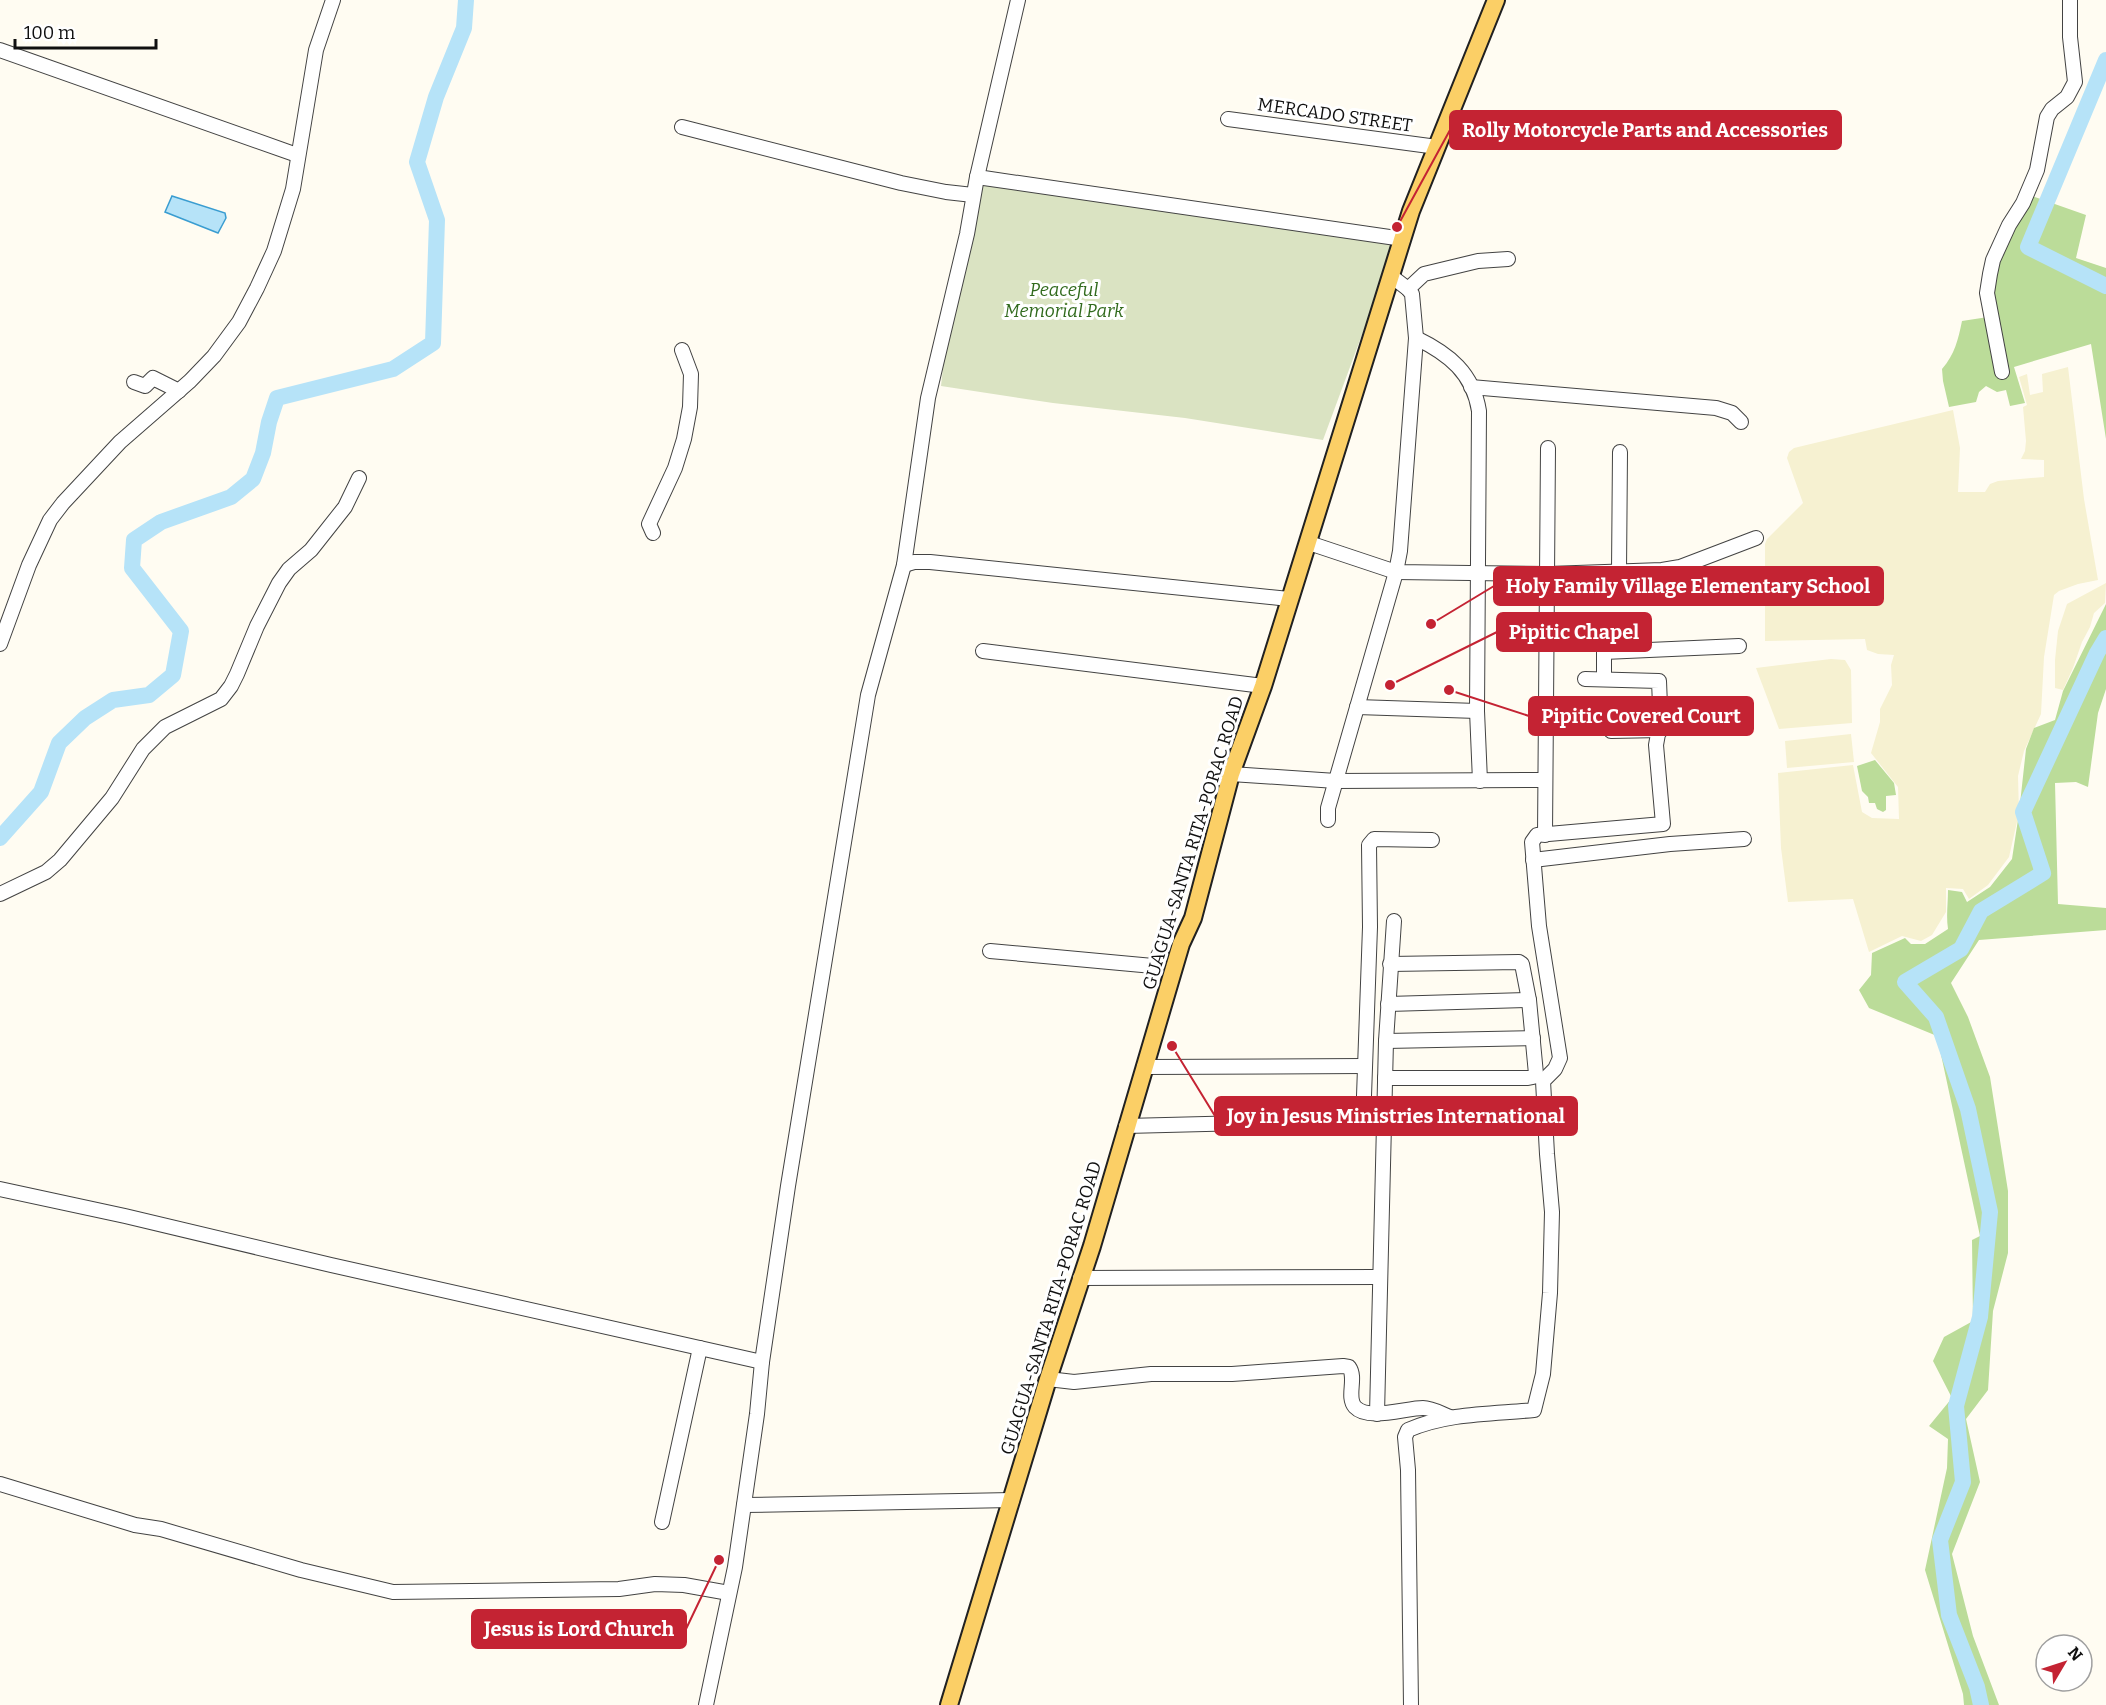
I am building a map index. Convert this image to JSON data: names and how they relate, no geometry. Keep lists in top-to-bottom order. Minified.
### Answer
{"streets":{"main road":["GUAGUA-SANTA RITA-PORAC ROAD"],"street":["MERCADO STREET"]},"crossings":[["MERCADO STREET","GUAGUA-SANTA RITA-PORAC ROAD"]],"parks":["Peaceful Memorial Park"],"places":["Rolly Motorcycle Parts and Accessories","Holy Family Village Elementary School","Pipitic Chapel","Pipitic Covered Court","Joy in Jesus Ministries International","Jesus is Lord Church"],"scale_bar":"100 m","north":"top right"}
